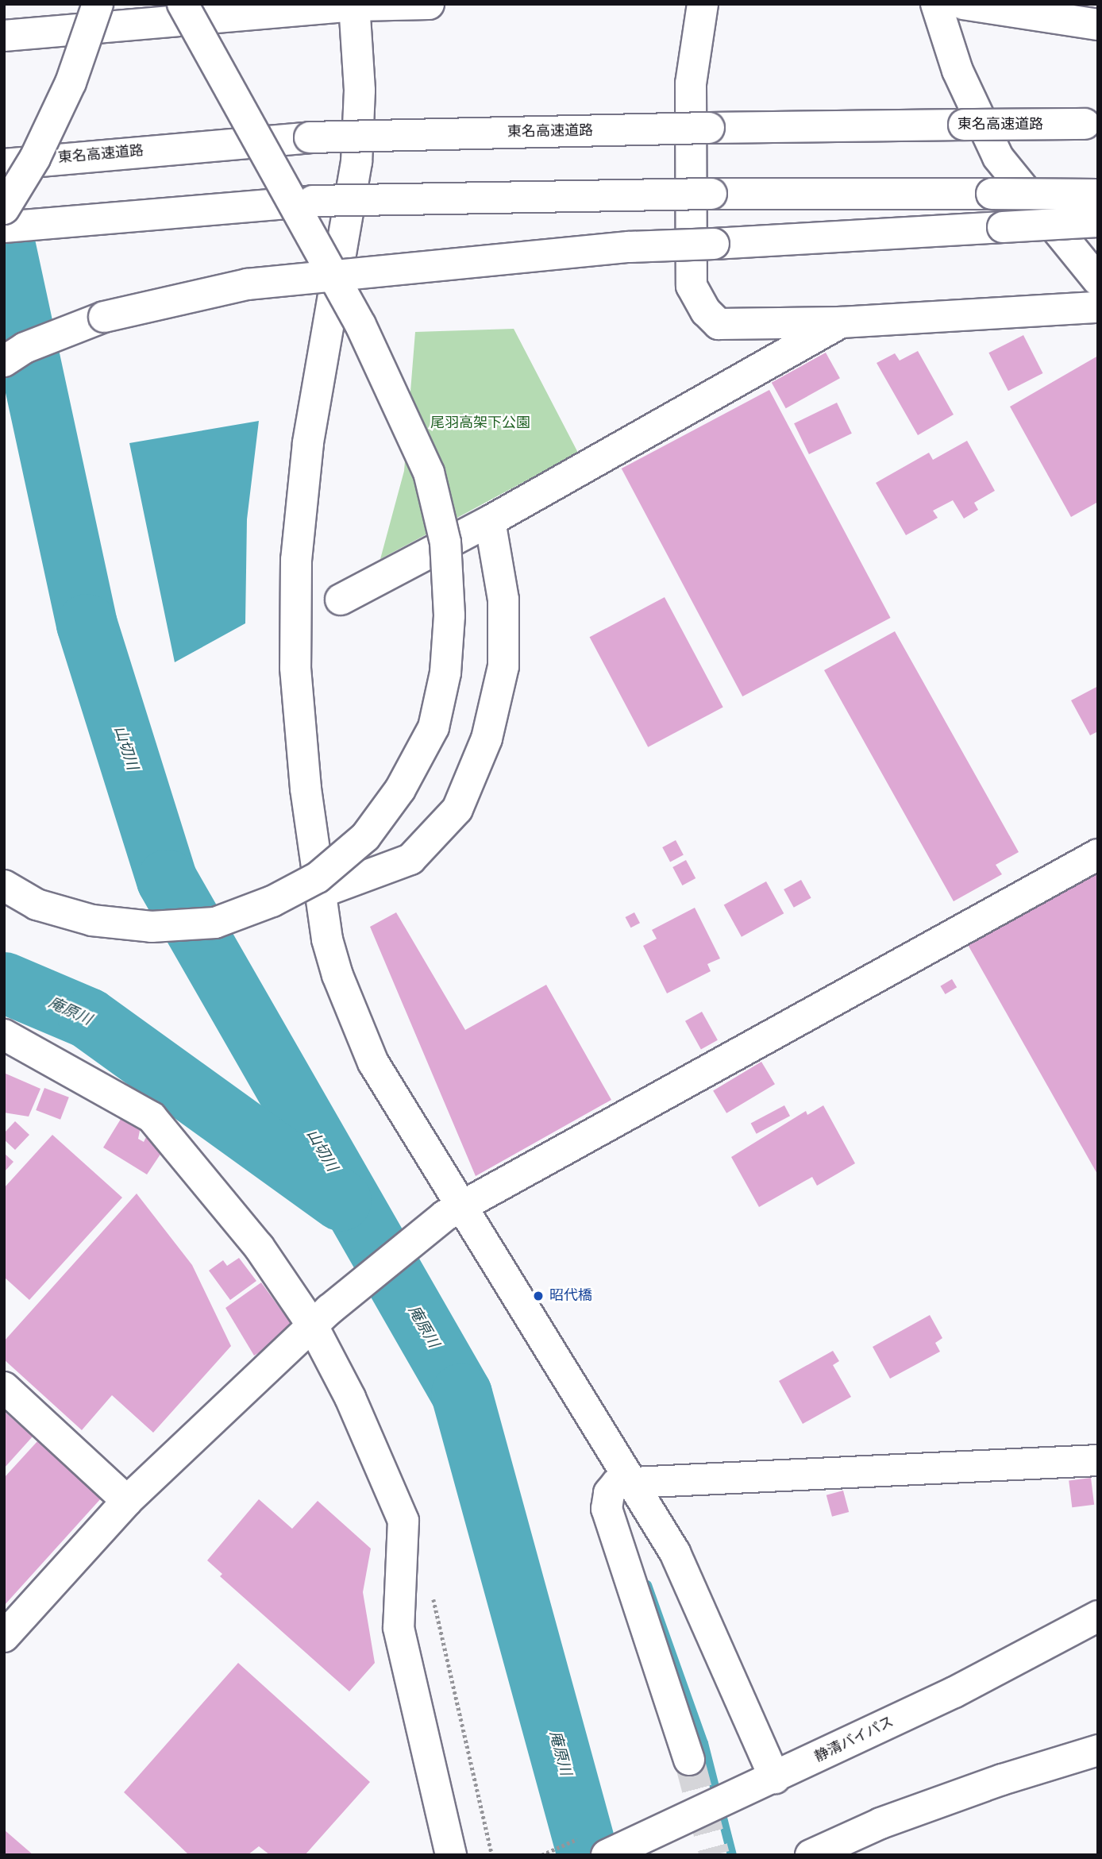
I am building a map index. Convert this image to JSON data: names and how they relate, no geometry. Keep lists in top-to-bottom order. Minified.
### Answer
{"streets":{"main road":["東名高速道路","静清バイパス"]},"water":["山切川","庵原川"],"parks":["尾羽高架下公園"],"places":["昭代橋"]}
